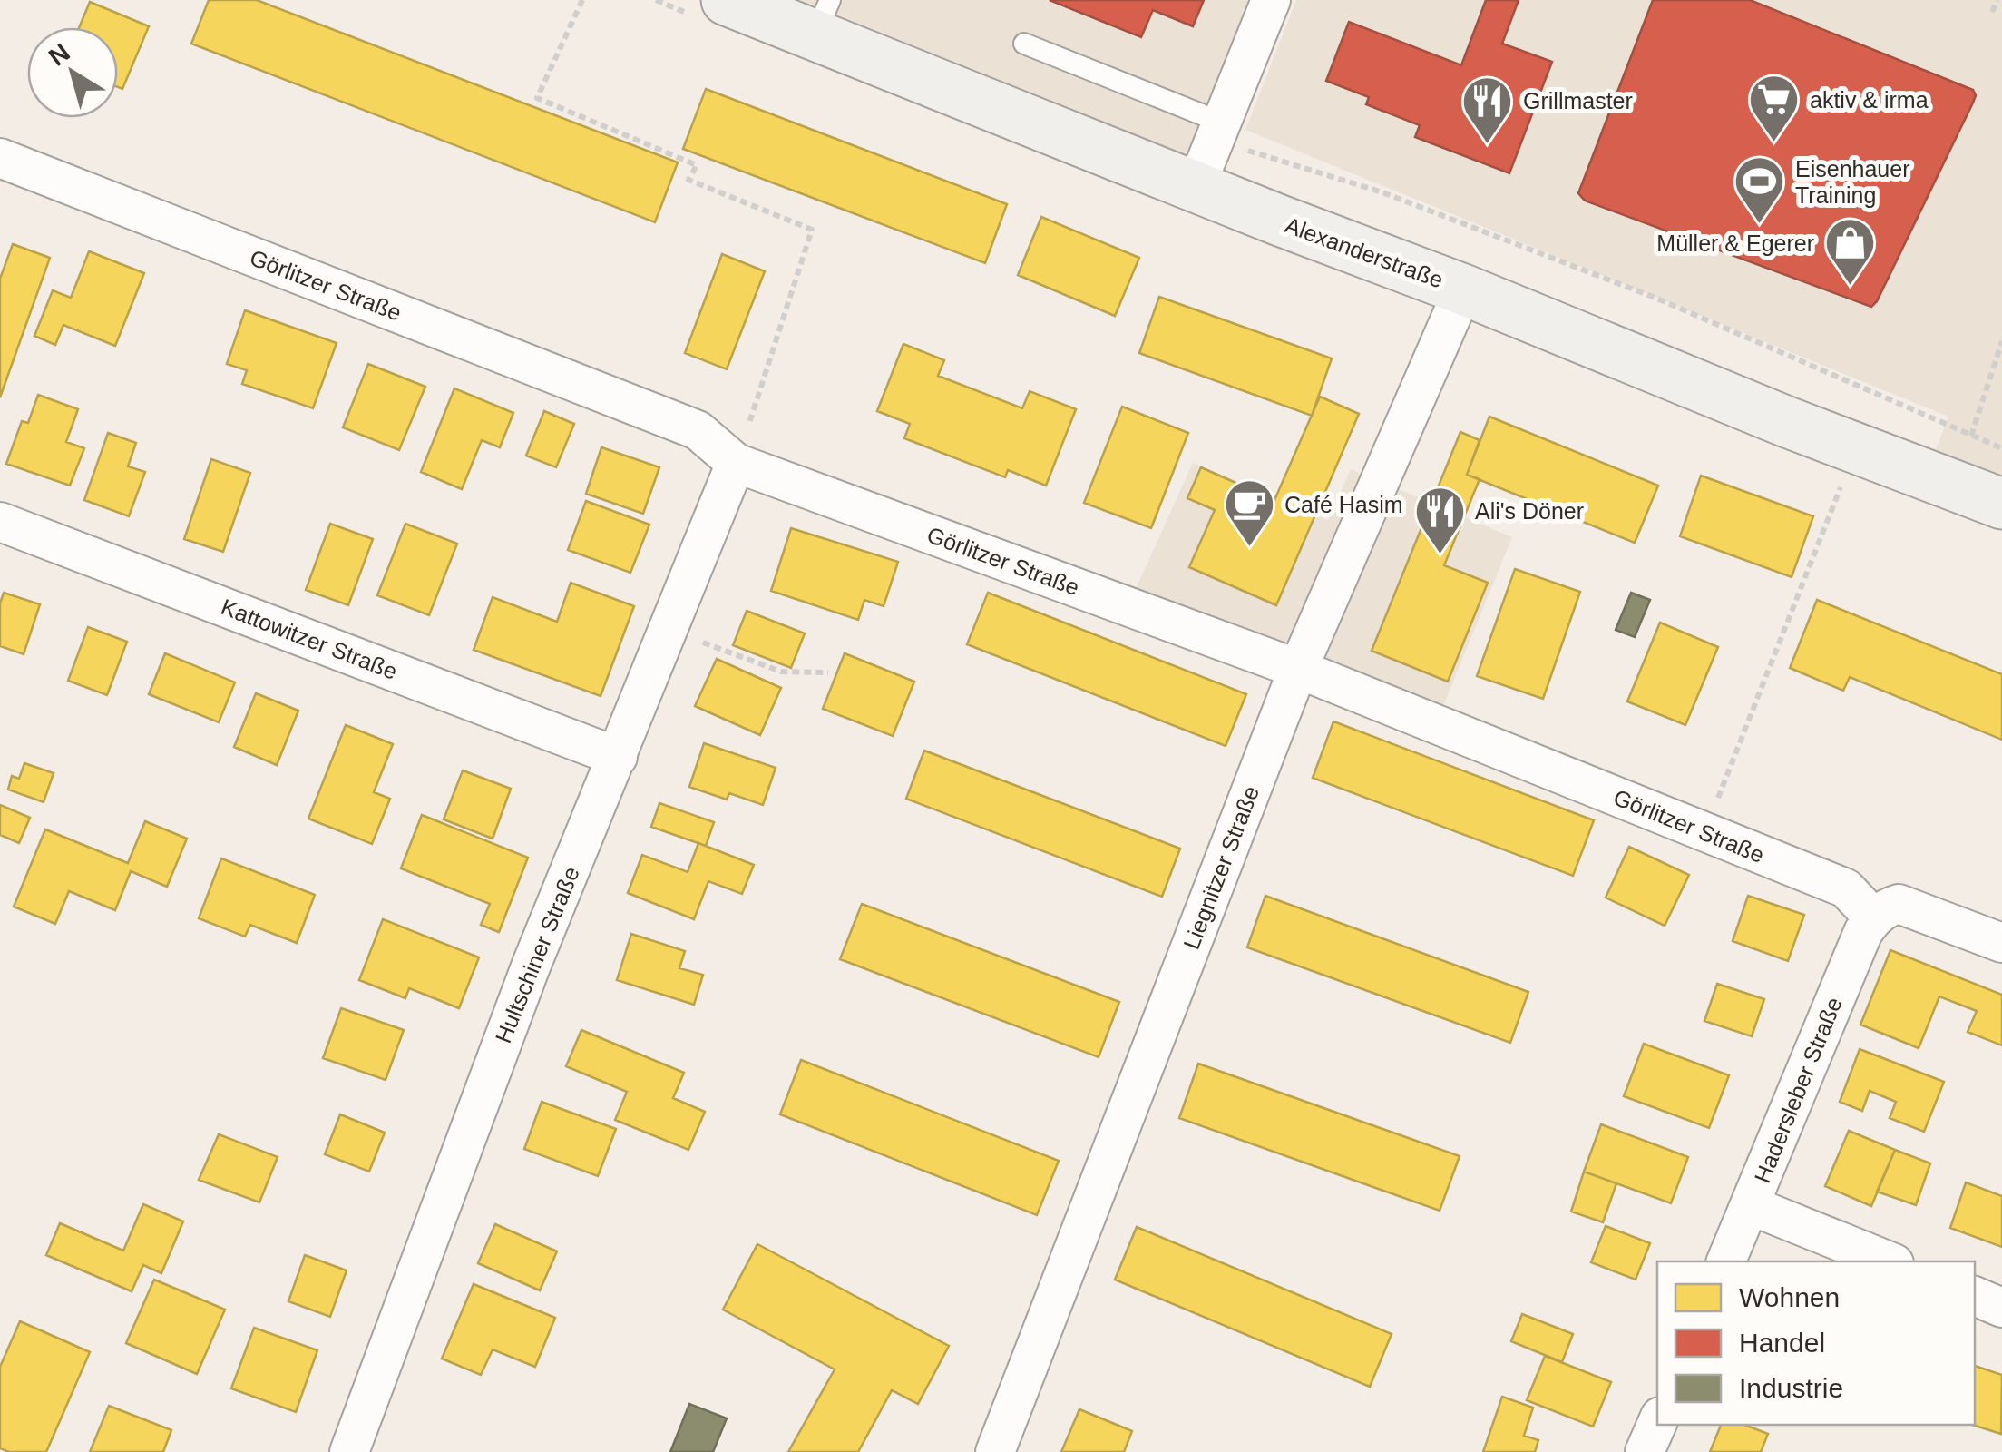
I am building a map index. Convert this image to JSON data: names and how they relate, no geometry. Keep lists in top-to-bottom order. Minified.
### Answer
{"streets":{"main road":["Alexanderstraße"],"street":["Görlitzer Straße","Kattowitzer Straße","Liegnitzer Straße","Hultschiner Straße","Hadersleber Straße"]},"crossings":[["Alexanderstraße","Liegnitzer Straße"],["Görlitzer Straße","Liegnitzer Straße"],["Görlitzer Straße","Hultschiner Straße"],["Görlitzer Straße","Hadersleber Straße"],["Kattowitzer Straße","Hultschiner Straße"]],"places":{"supermarket":["aktiv & irma"],"restaurant":["Grillmaster","Ali's Döner"],"sports":["Eisenhauer Training"],"shop":["Müller & Egerer"],"cafe":["Café Hasim"]},"legend":["Wohnen","Handel","Industrie"],"north":"top left"}
